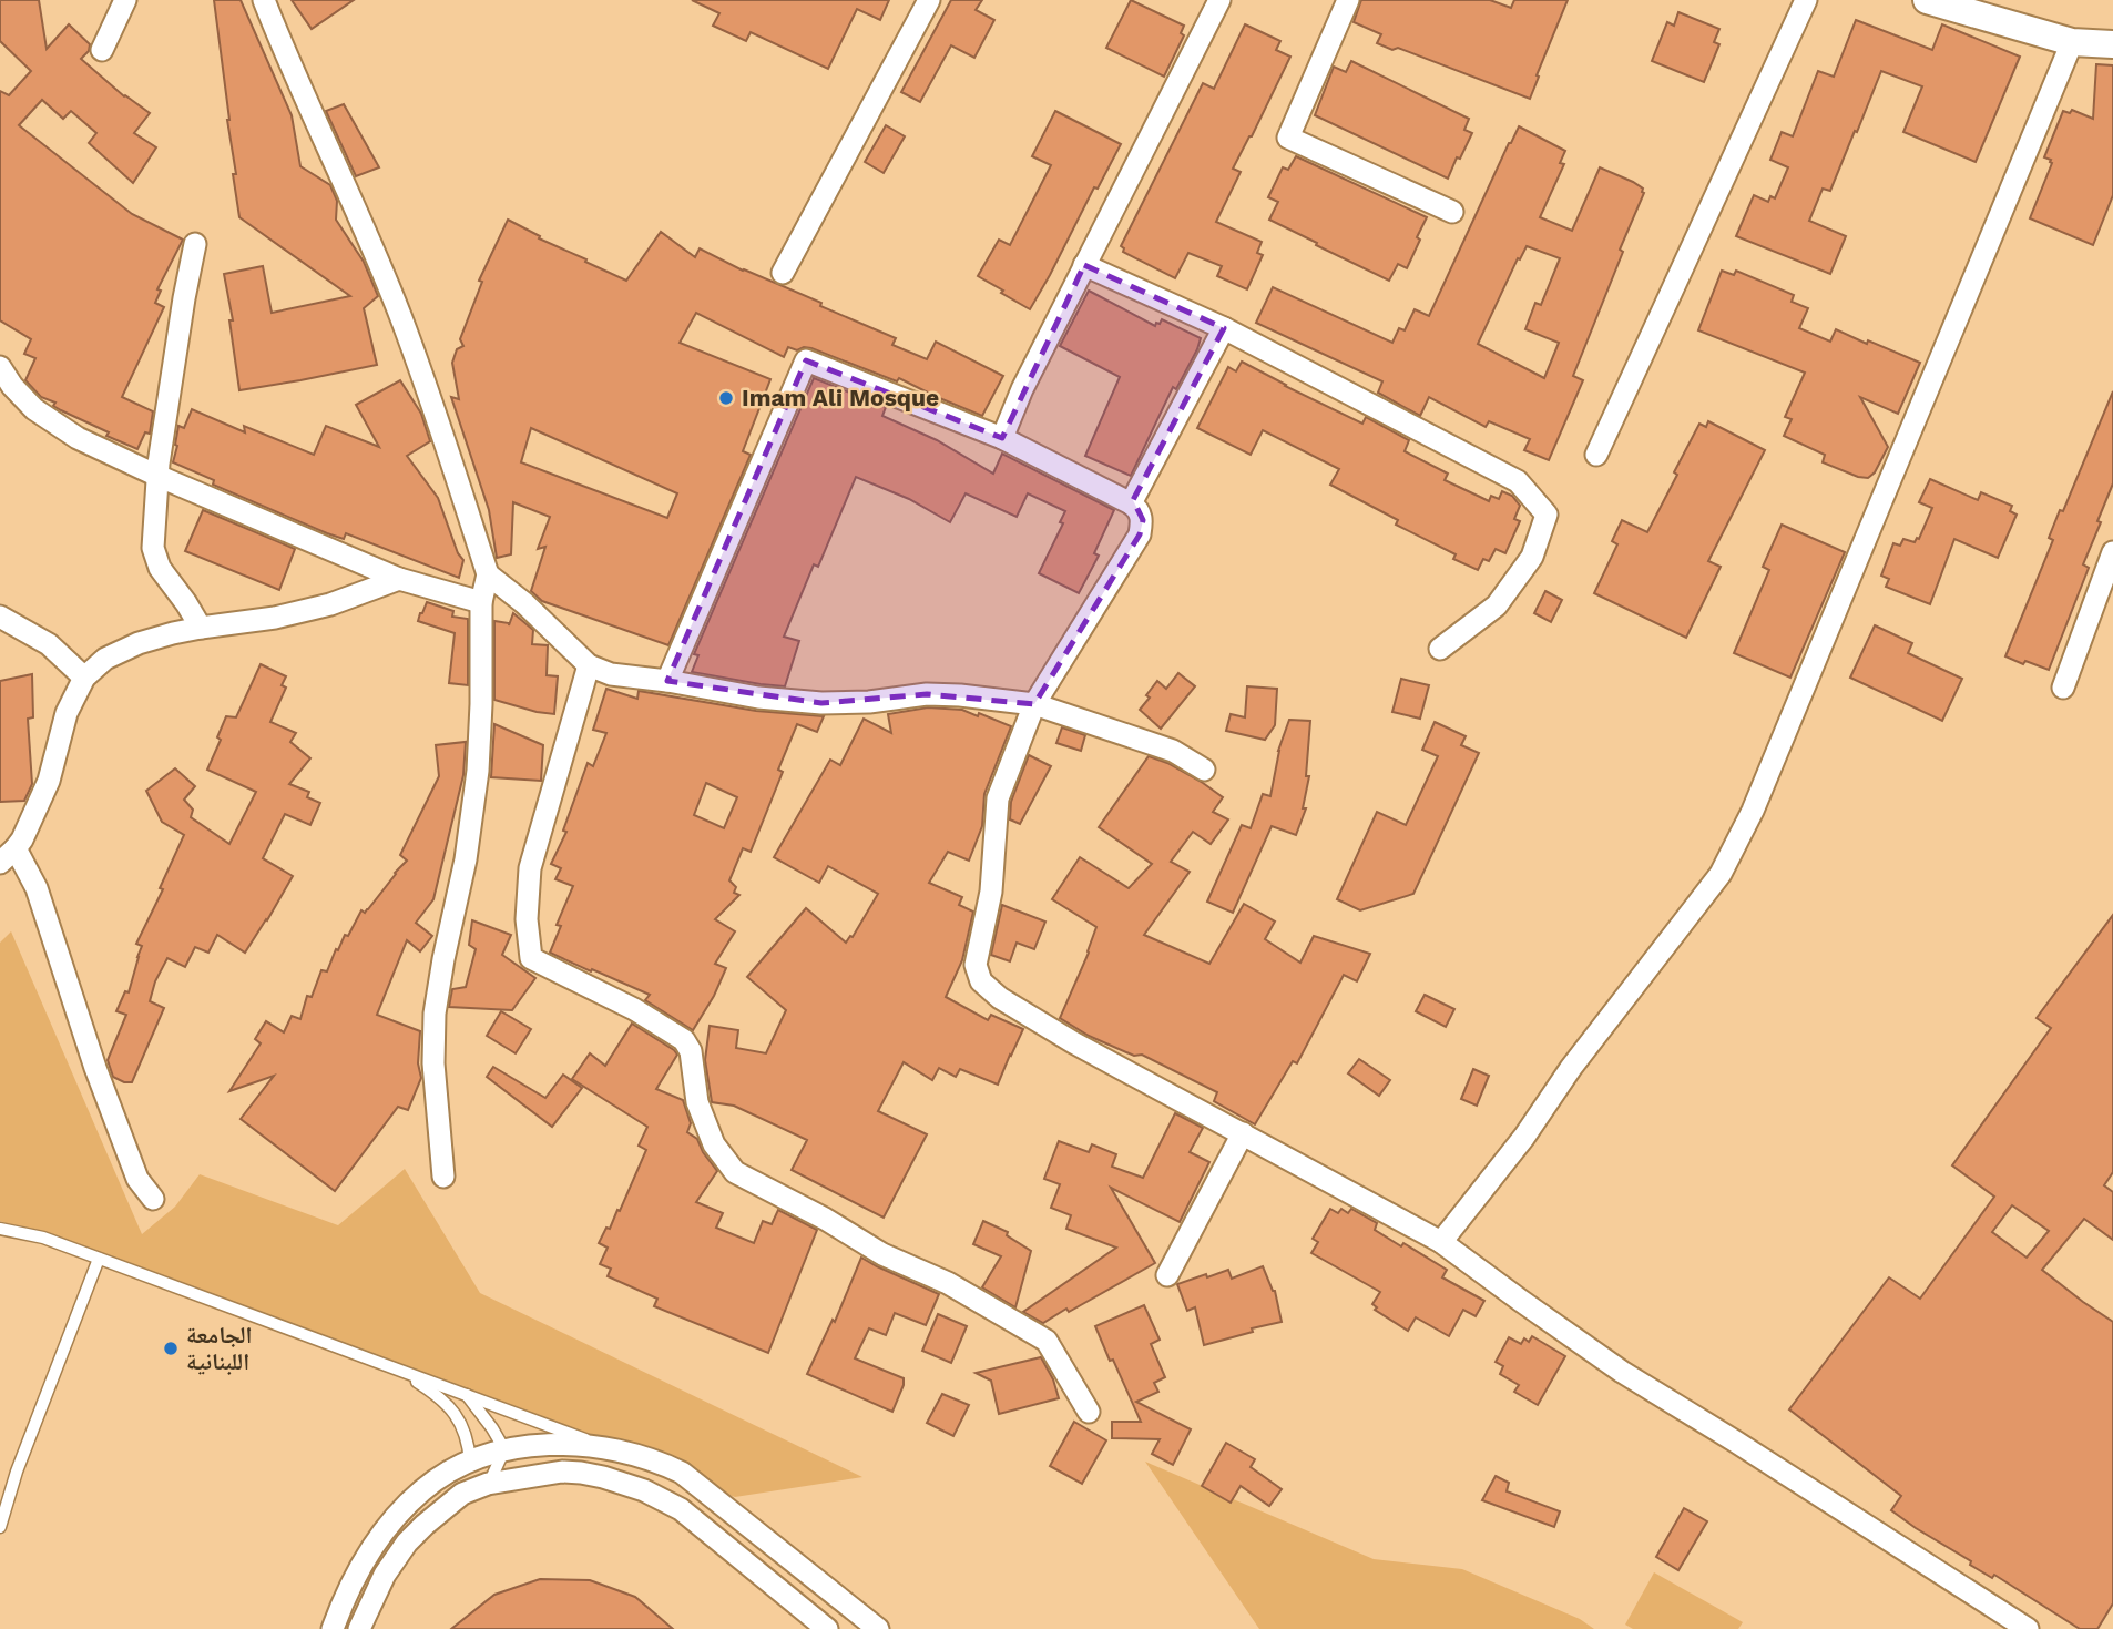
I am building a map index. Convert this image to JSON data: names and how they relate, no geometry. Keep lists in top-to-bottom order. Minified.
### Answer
{"places":["Imam Ali Mosque","الجامعة اللبنانية"]}
